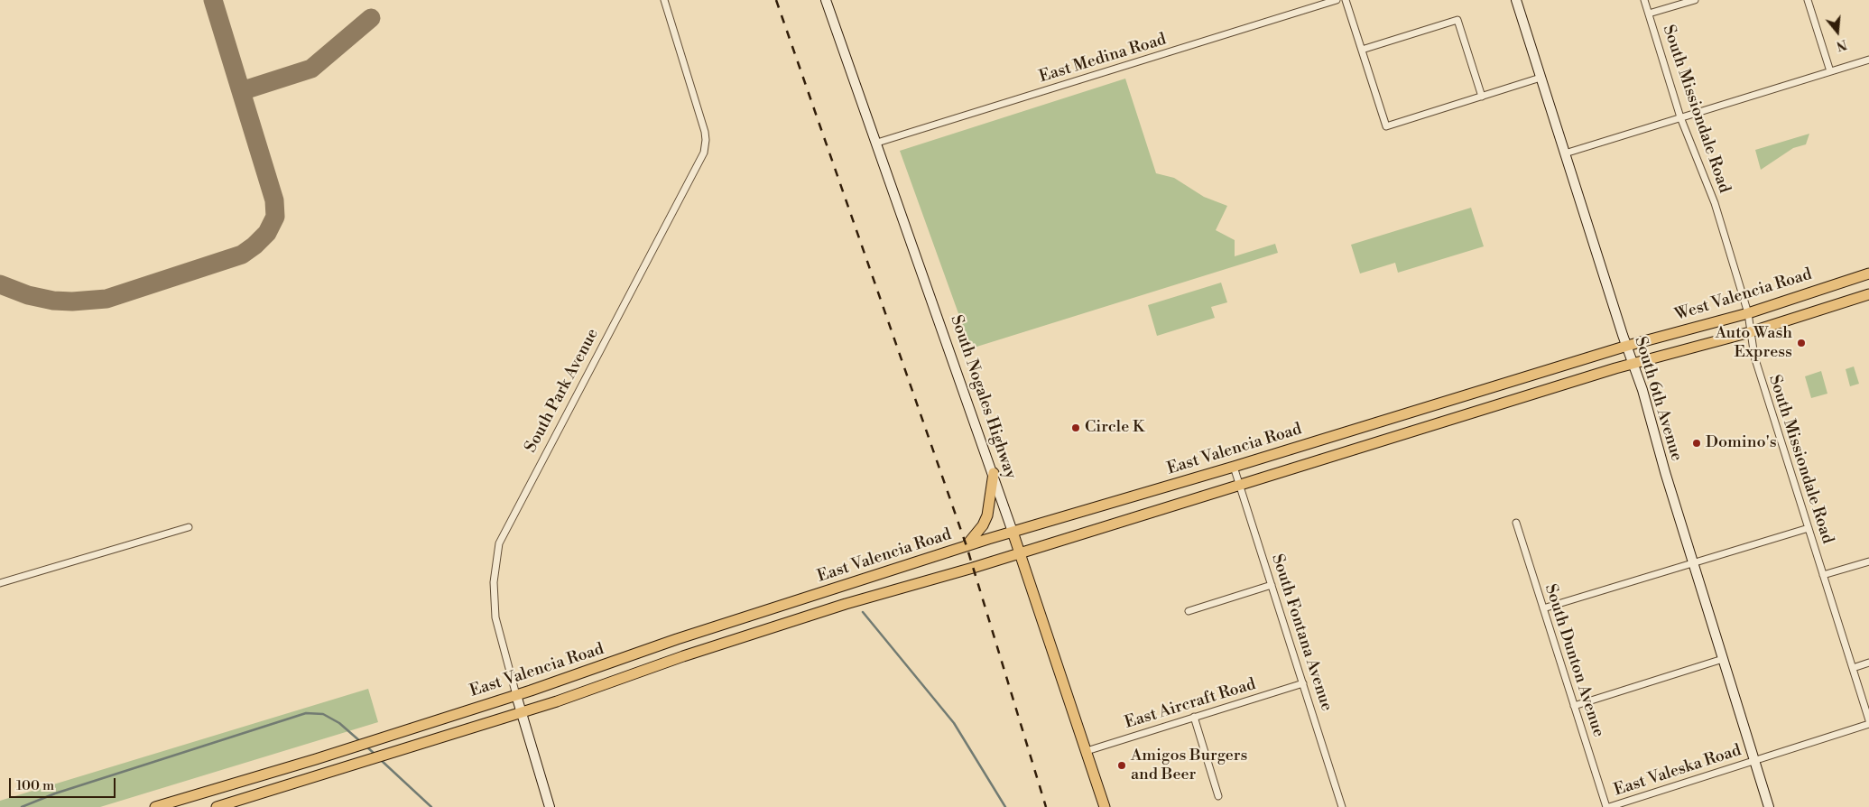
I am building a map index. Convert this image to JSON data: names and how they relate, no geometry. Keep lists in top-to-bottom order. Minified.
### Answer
{"streets":{"main road":["West Valencia Road","South Nogales Highway","East Valencia Road"],"street":["East Medina Road","South Missiondale Road","South Park Avenue","South 6th Avenue","South Fontana Avenue","South Dunton Avenue","East Aircraft Road","East Valeska Road"]},"crossings":[["East Medina Road","South Nogales Highway"],["South Missiondale Road","West Valencia Road"],["West Valencia Road","South 6th Avenue"],["West Valencia Road","East Valencia Road"],["South Park Avenue","East Valencia Road"],["South Nogales Highway","East Valencia Road"],["South Nogales Highway","East Aircraft Road"],["South 6th Avenue","East Valencia Road"],["South 6th Avenue","East Valeska Road"],["East Valencia Road","South Fontana Avenue"],["South Fontana Avenue","East Aircraft Road"],["South Dunton Avenue","East Valeska Road"]],"places":["Auto Wash Express","Circle K","Domino's","Amigos Burgers and Beer"],"scale_bar":"100 m","north":"bottom"}
